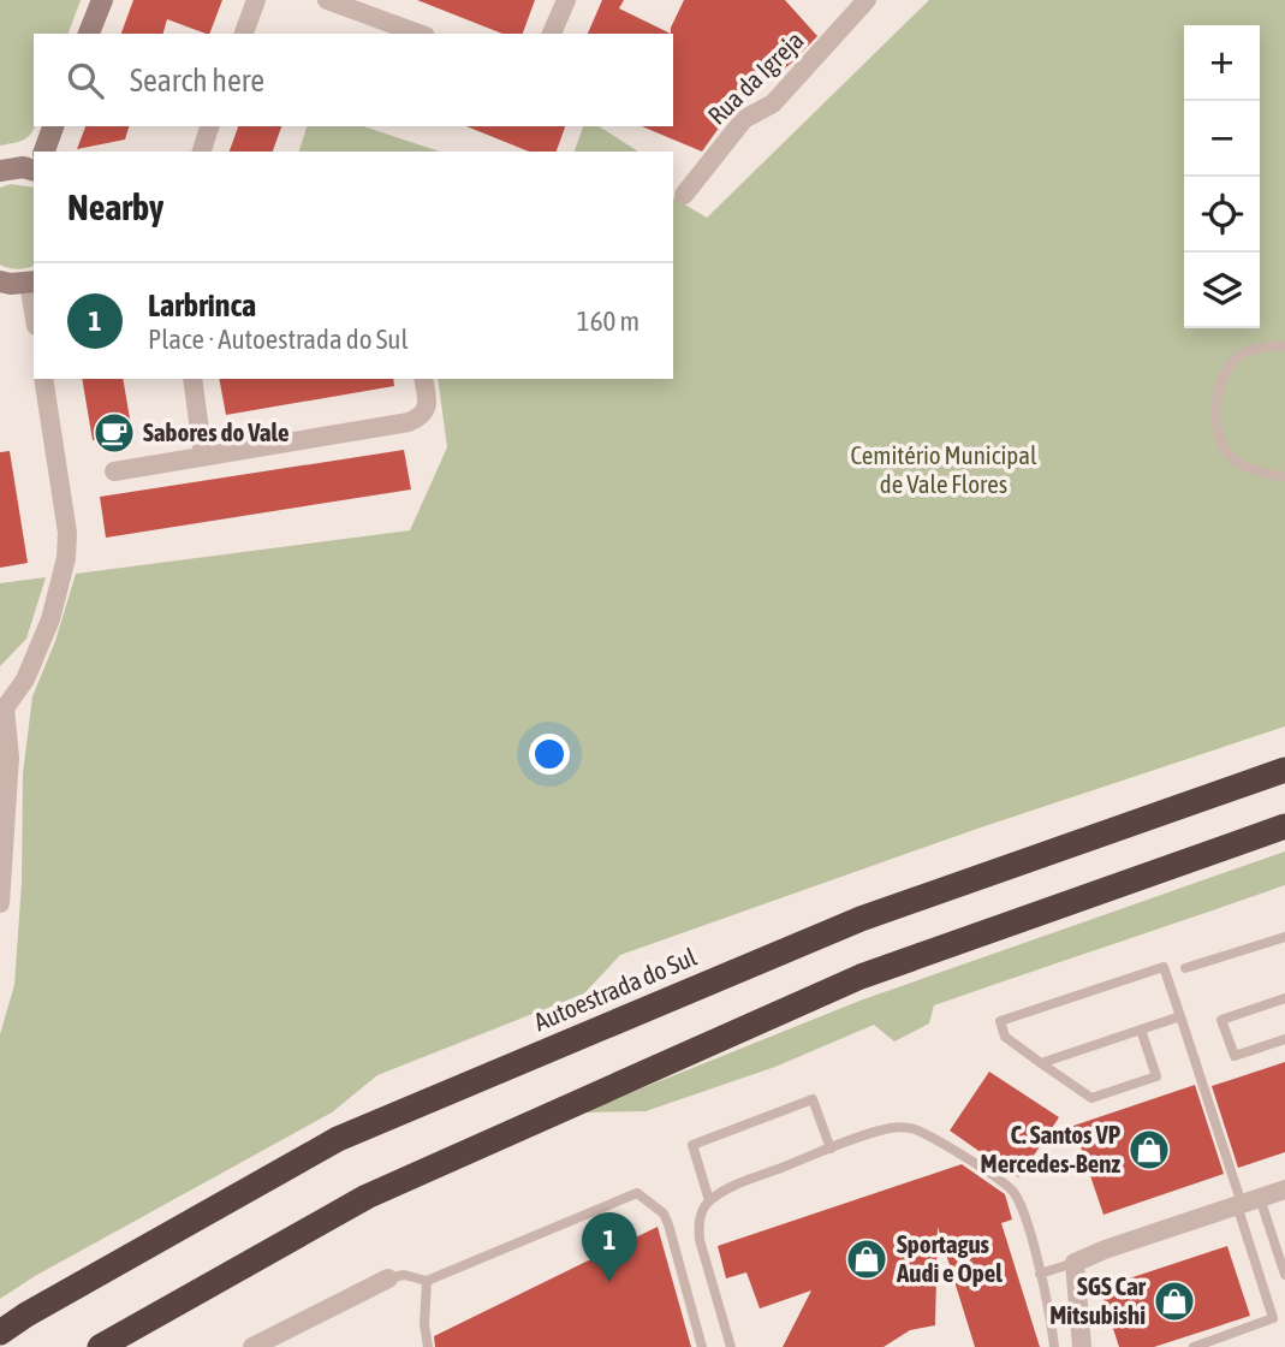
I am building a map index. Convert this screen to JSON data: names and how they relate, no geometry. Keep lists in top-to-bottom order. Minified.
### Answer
{"streets":{"highway":["Autoestrada do Sul"],"street":["Rua da Igreja"]},"parks":["Cemitério Municipal de Vale Flores"],"places":{"cafe":["Sabores do Vale"],"shop":["C. Santos VP Mercedes-Benz","Sportagus Audi e Opel","SGS Car Mitsubishi"]},"page":{"map_buttons":["+","−"],"search":"Search here","heading":"Nearby","list":[{"mark":"1","name":"Larbrinca","note":"Place · Autoestrada do Sul","value":"160 m"}],"pins":"1"}}
